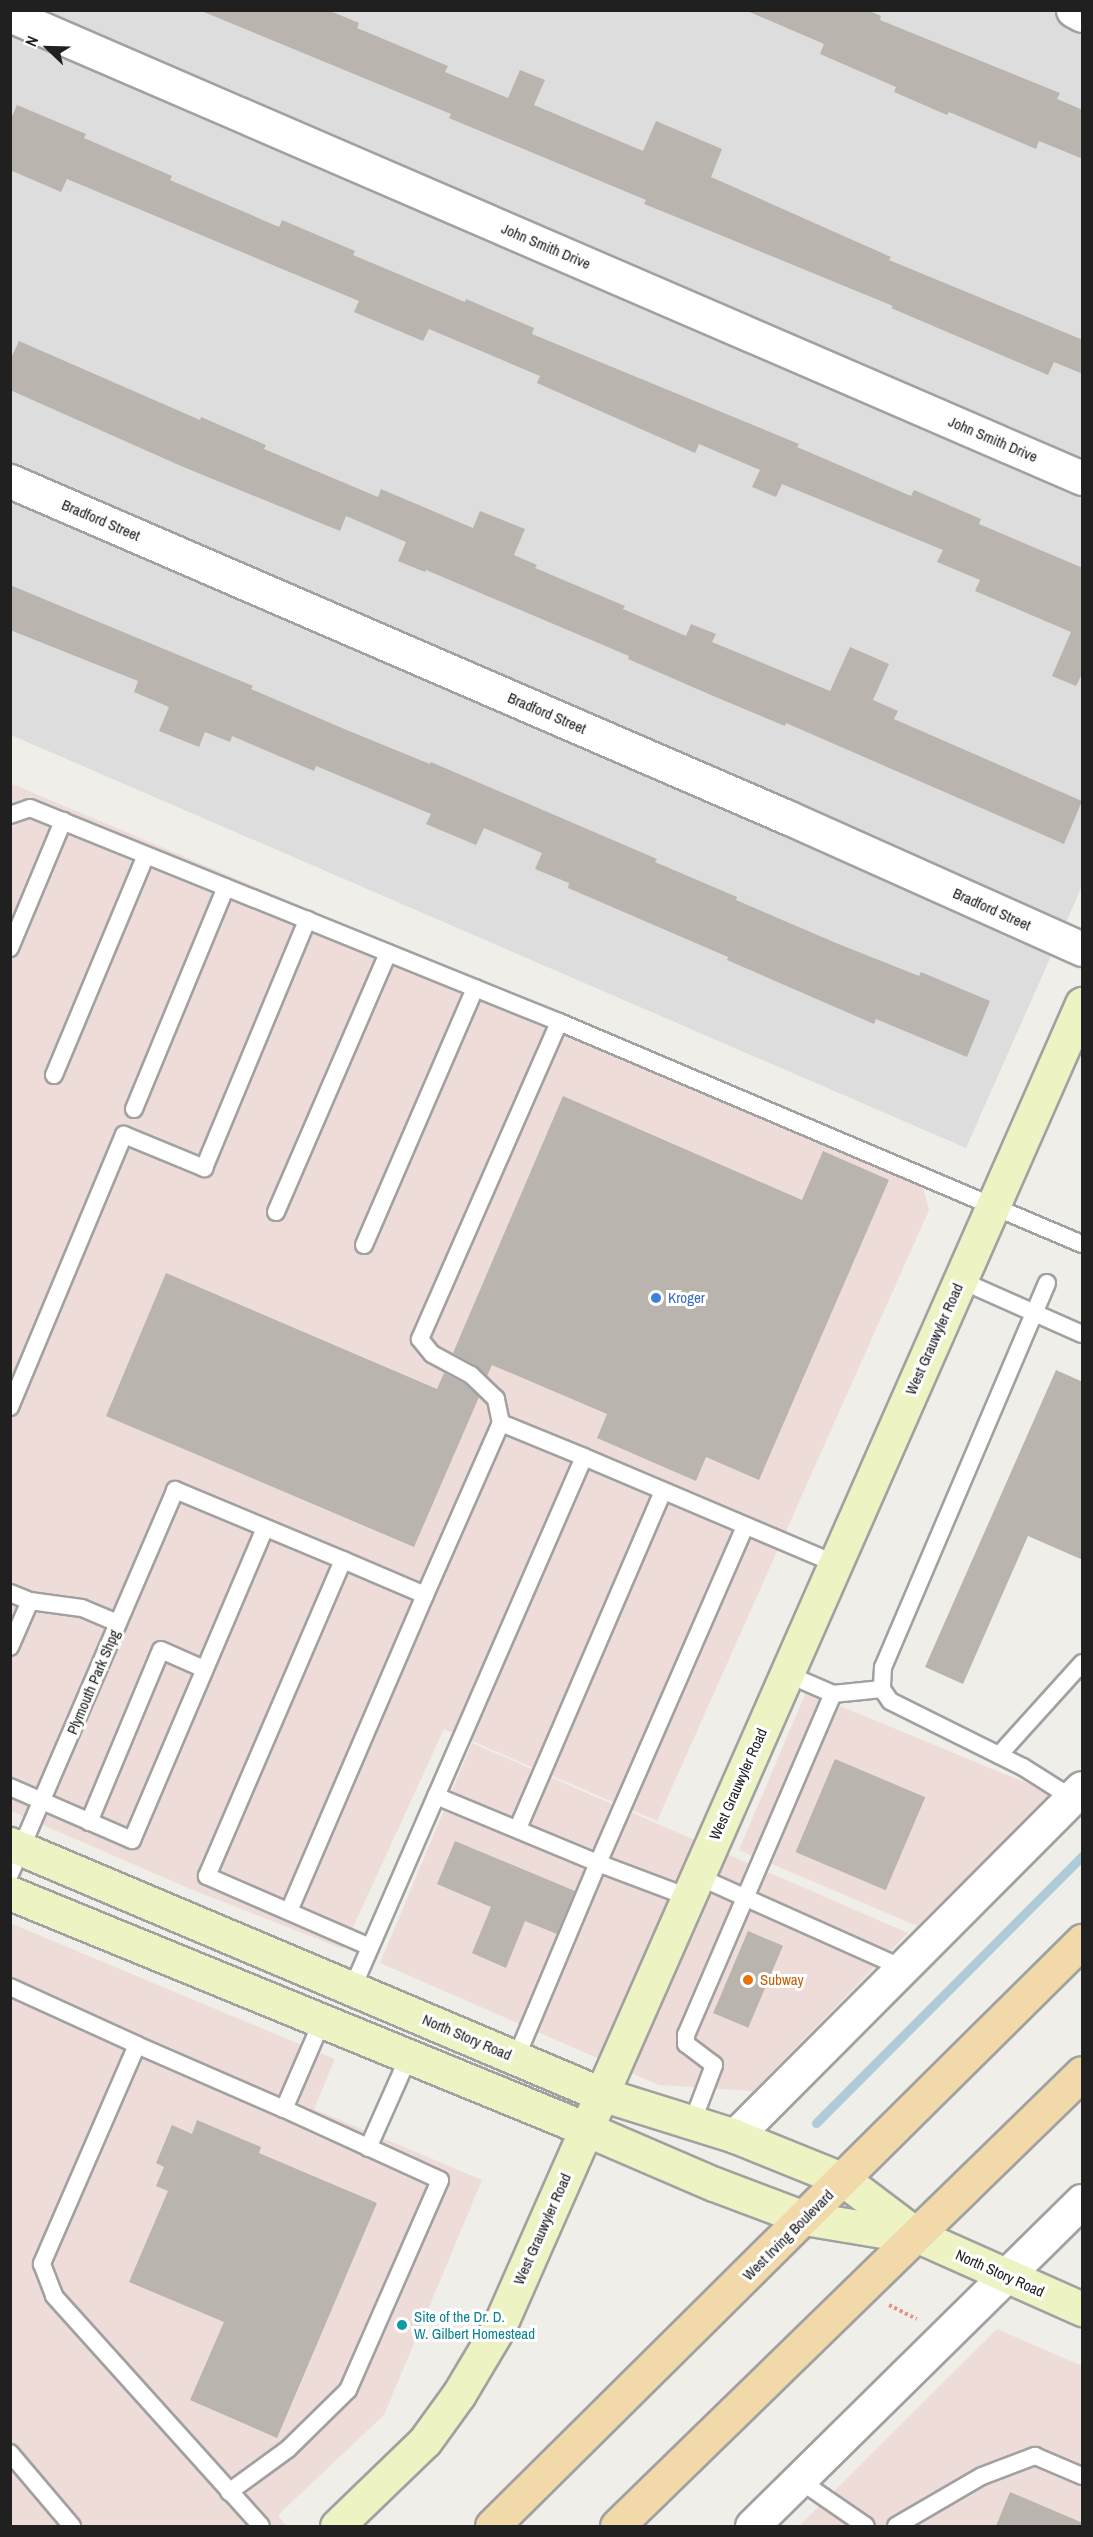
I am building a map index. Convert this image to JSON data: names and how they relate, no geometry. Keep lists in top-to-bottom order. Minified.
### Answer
{"streets":{"main road":["West Grauwyler Road","North Story Road","West Irving Boulevard"],"street":["John Smith Drive","Bradford Street"],"lane":["Plymouth Park Shpg"]},"crossings":[["West Grauwyler Road","North Story Road"],["Plymouth Park Shpg","North Story Road"],["North Story Road","West Irving Boulevard"]],"places":["Kroger","Subway","Site of the Dr. D. W. Gilbert Homestead"],"north":"top left"}
